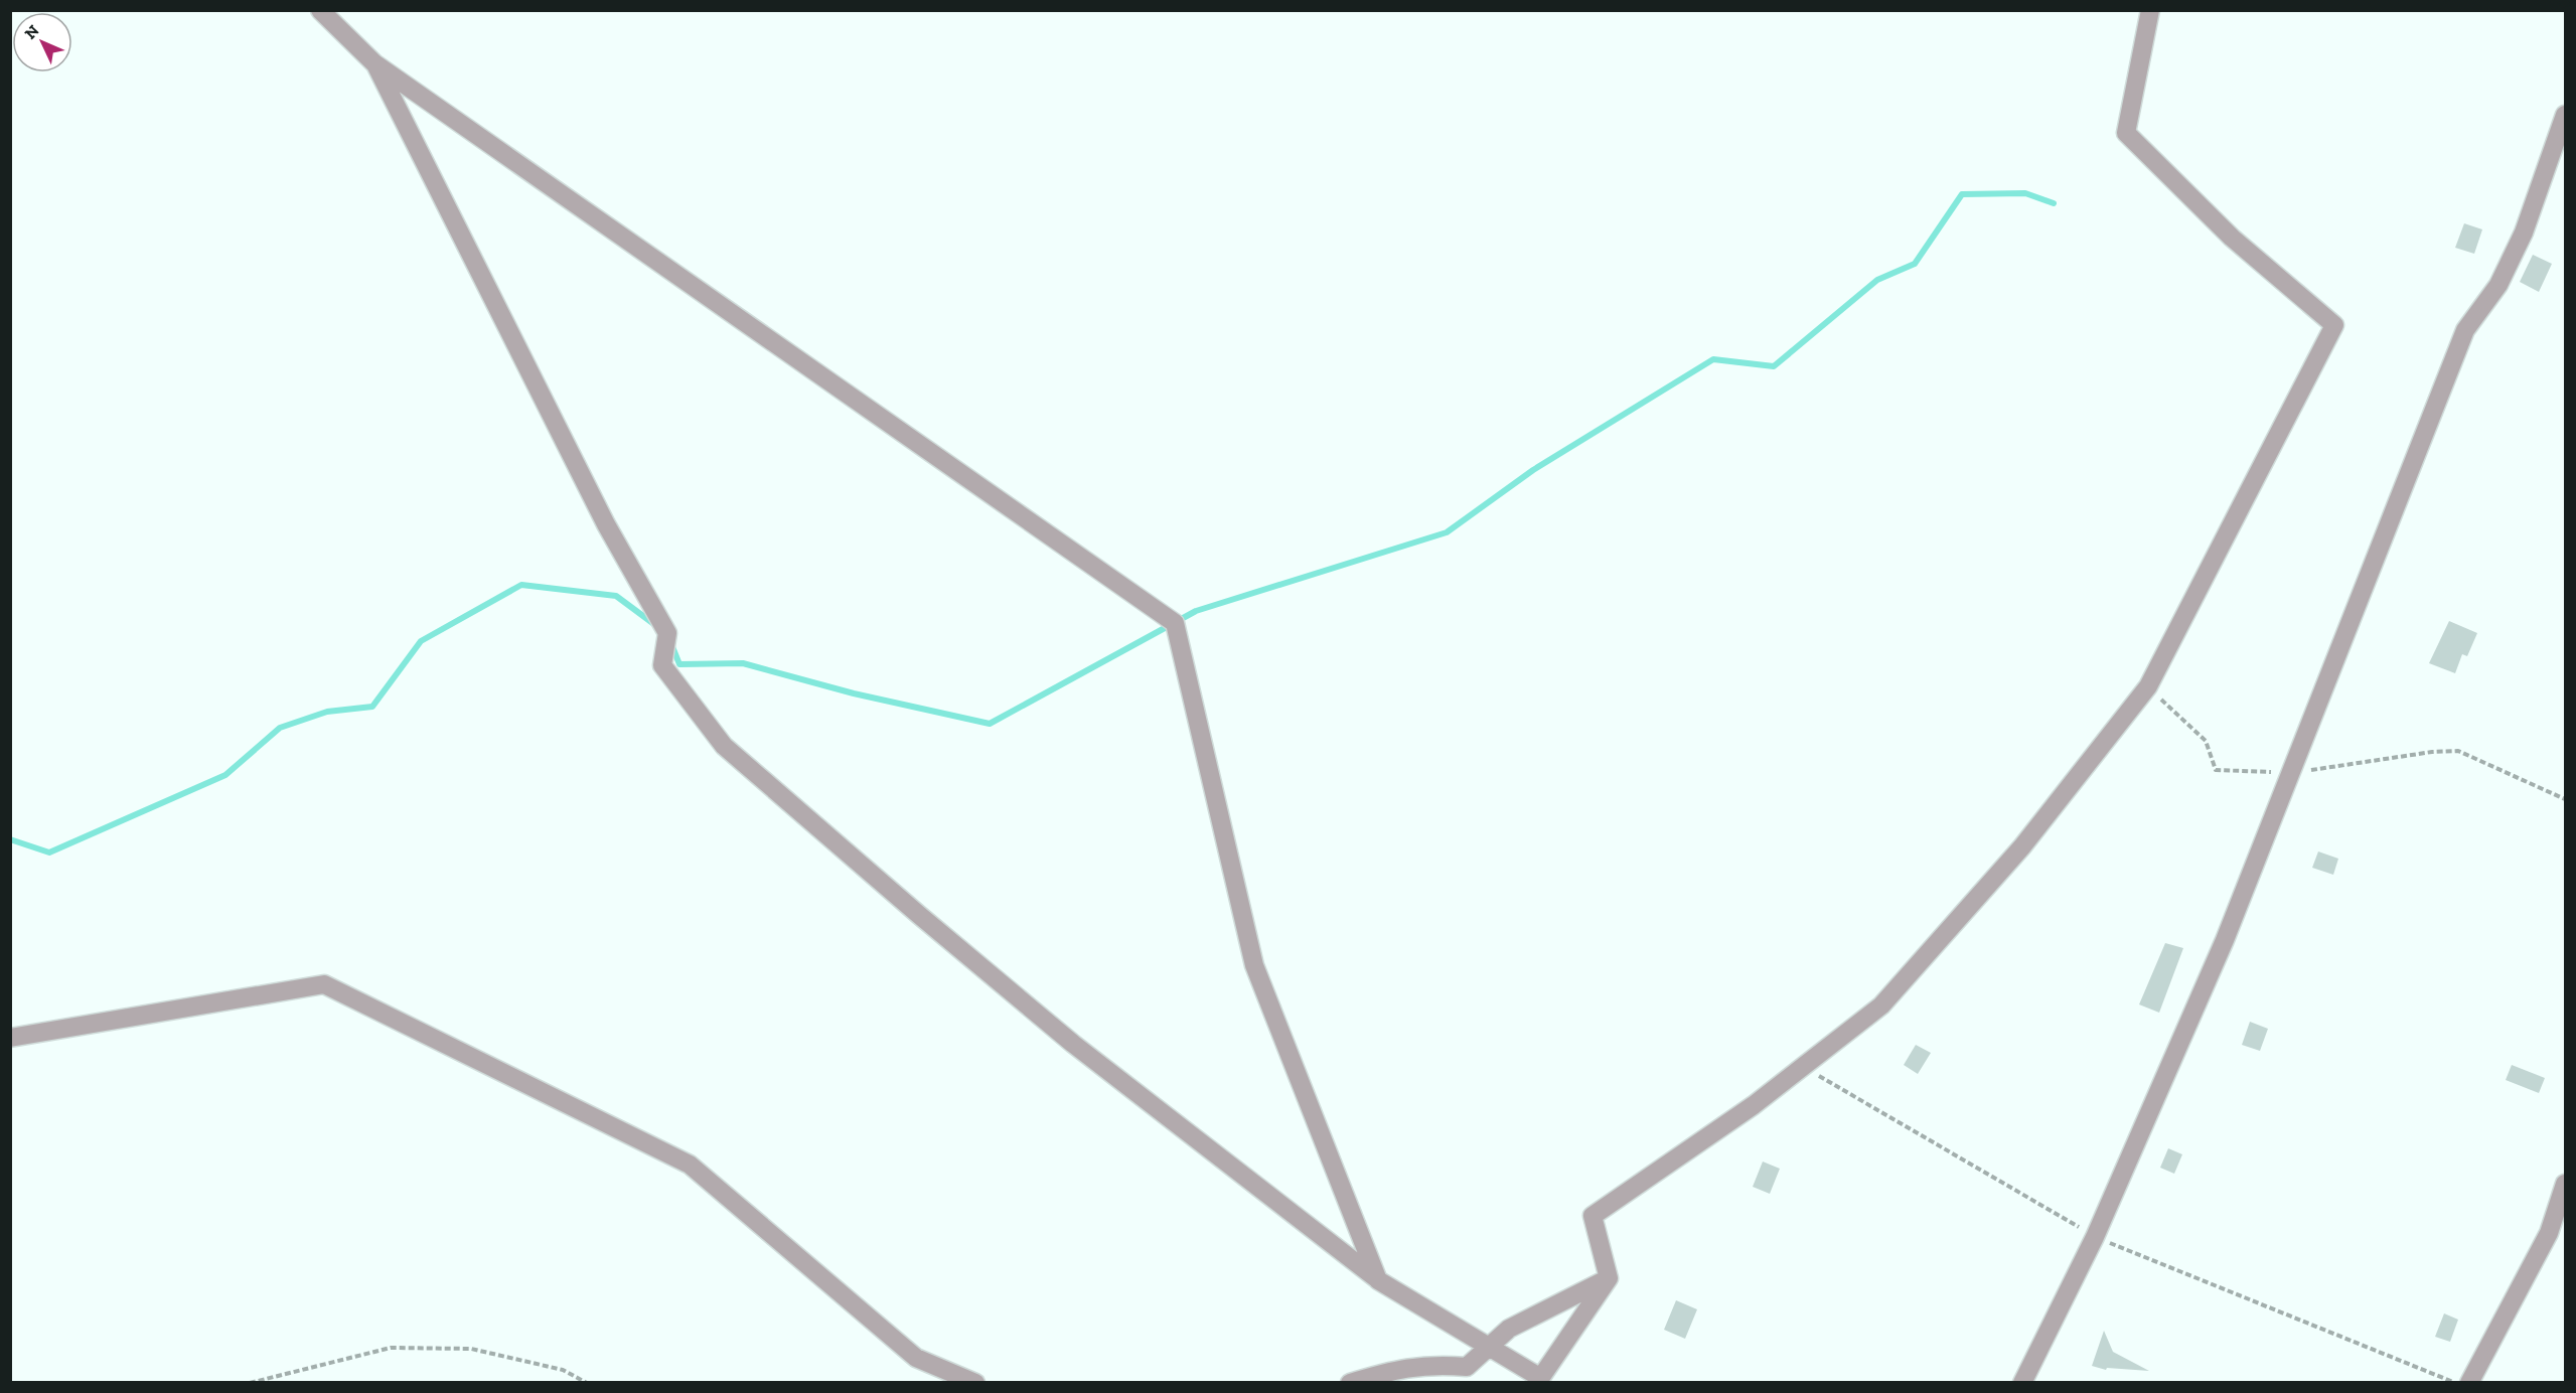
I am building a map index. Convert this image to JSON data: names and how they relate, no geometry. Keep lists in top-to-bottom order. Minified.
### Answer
{"north":"top left"}
